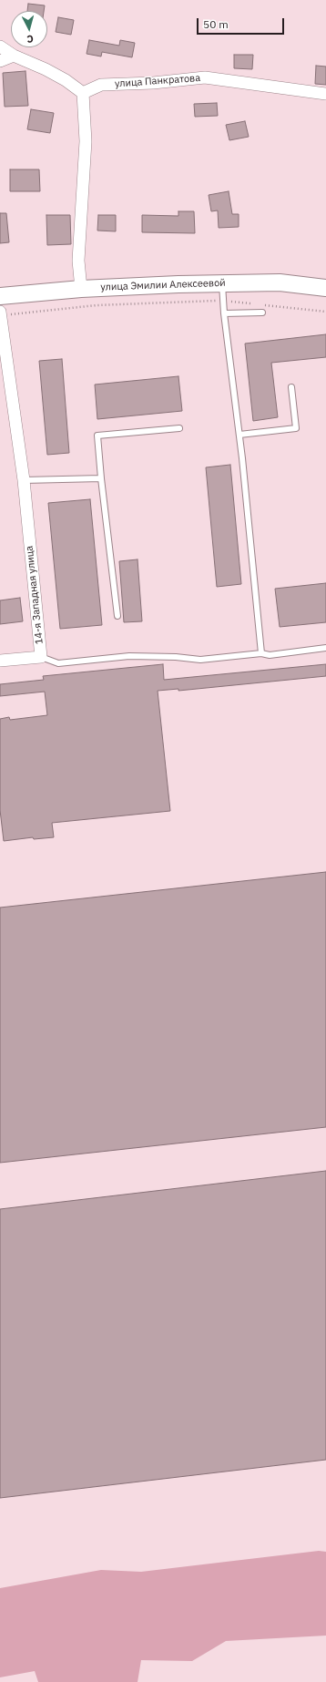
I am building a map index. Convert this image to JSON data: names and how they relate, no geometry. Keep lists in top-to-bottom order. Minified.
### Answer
{"streets":{"street":["улица Панкратова","улица Эмилии Алексеевой","14-я Западная улица"]},"scale_bar":"50 m","north":"bottom"}
